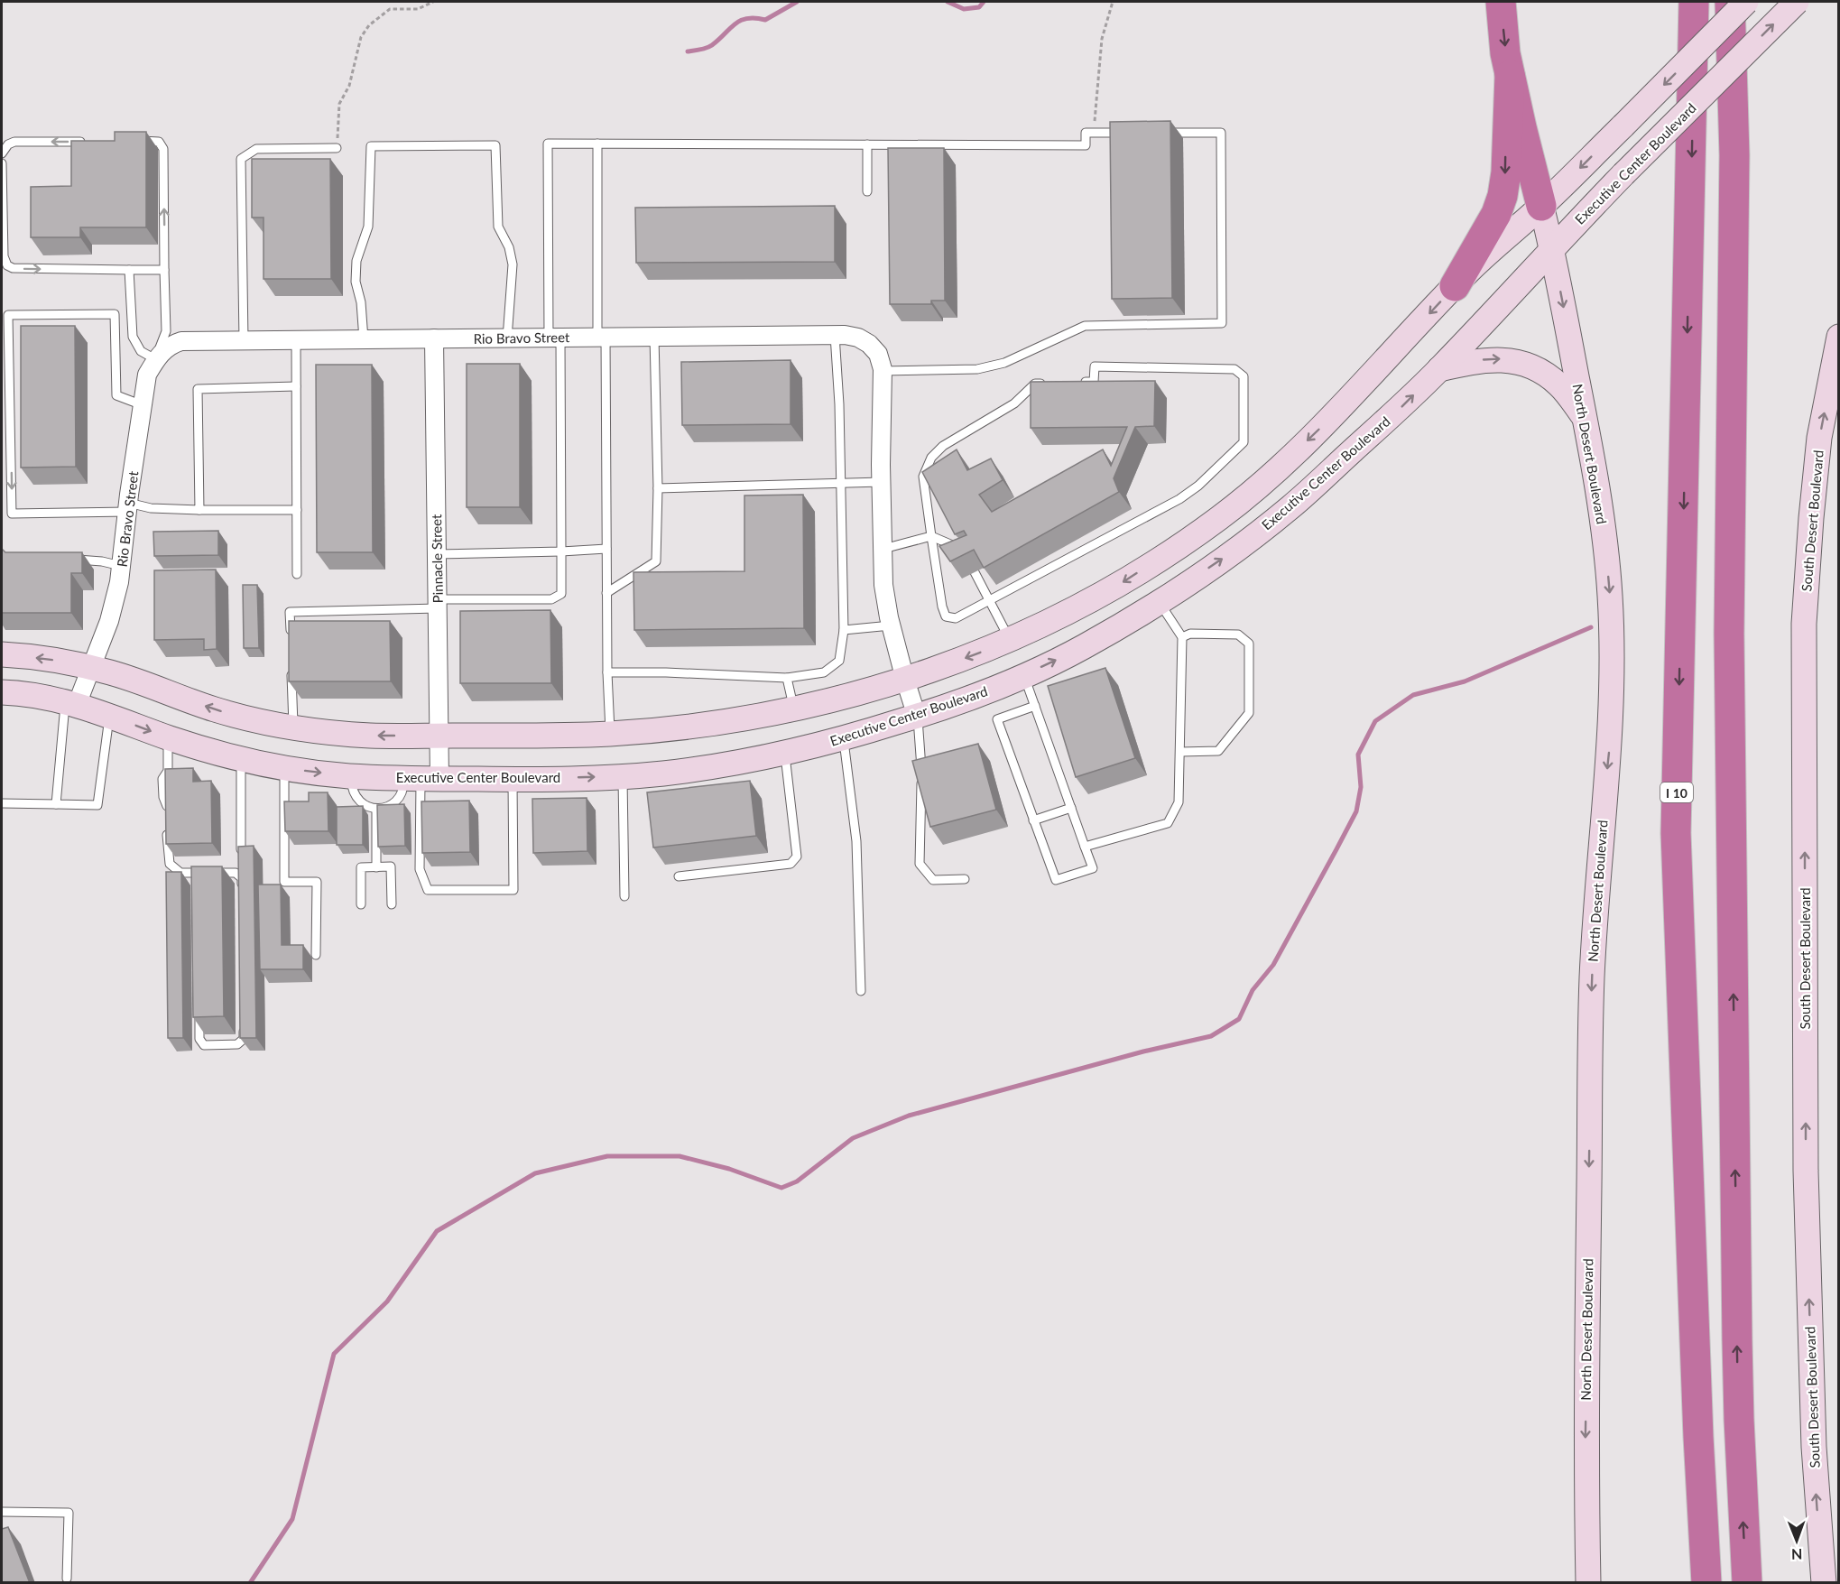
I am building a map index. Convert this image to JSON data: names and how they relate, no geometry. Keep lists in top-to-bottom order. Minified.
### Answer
{"streets":{"highway":["I 10"],"main road":["Executive Center Boulevard","North Desert Boulevard","South Desert Boulevard"],"street":["Rio Bravo Street","Pinnacle Street"]},"crossings":[["Executive Center Boulevard","Rio Bravo Street"],["Executive Center Boulevard","North Desert Boulevard"],["Executive Center Boulevard","Pinnacle Street"],["Rio Bravo Street","Pinnacle Street"]],"one_way":["North Desert Boulevard","South Desert Boulevard"],"north":"bottom"}
